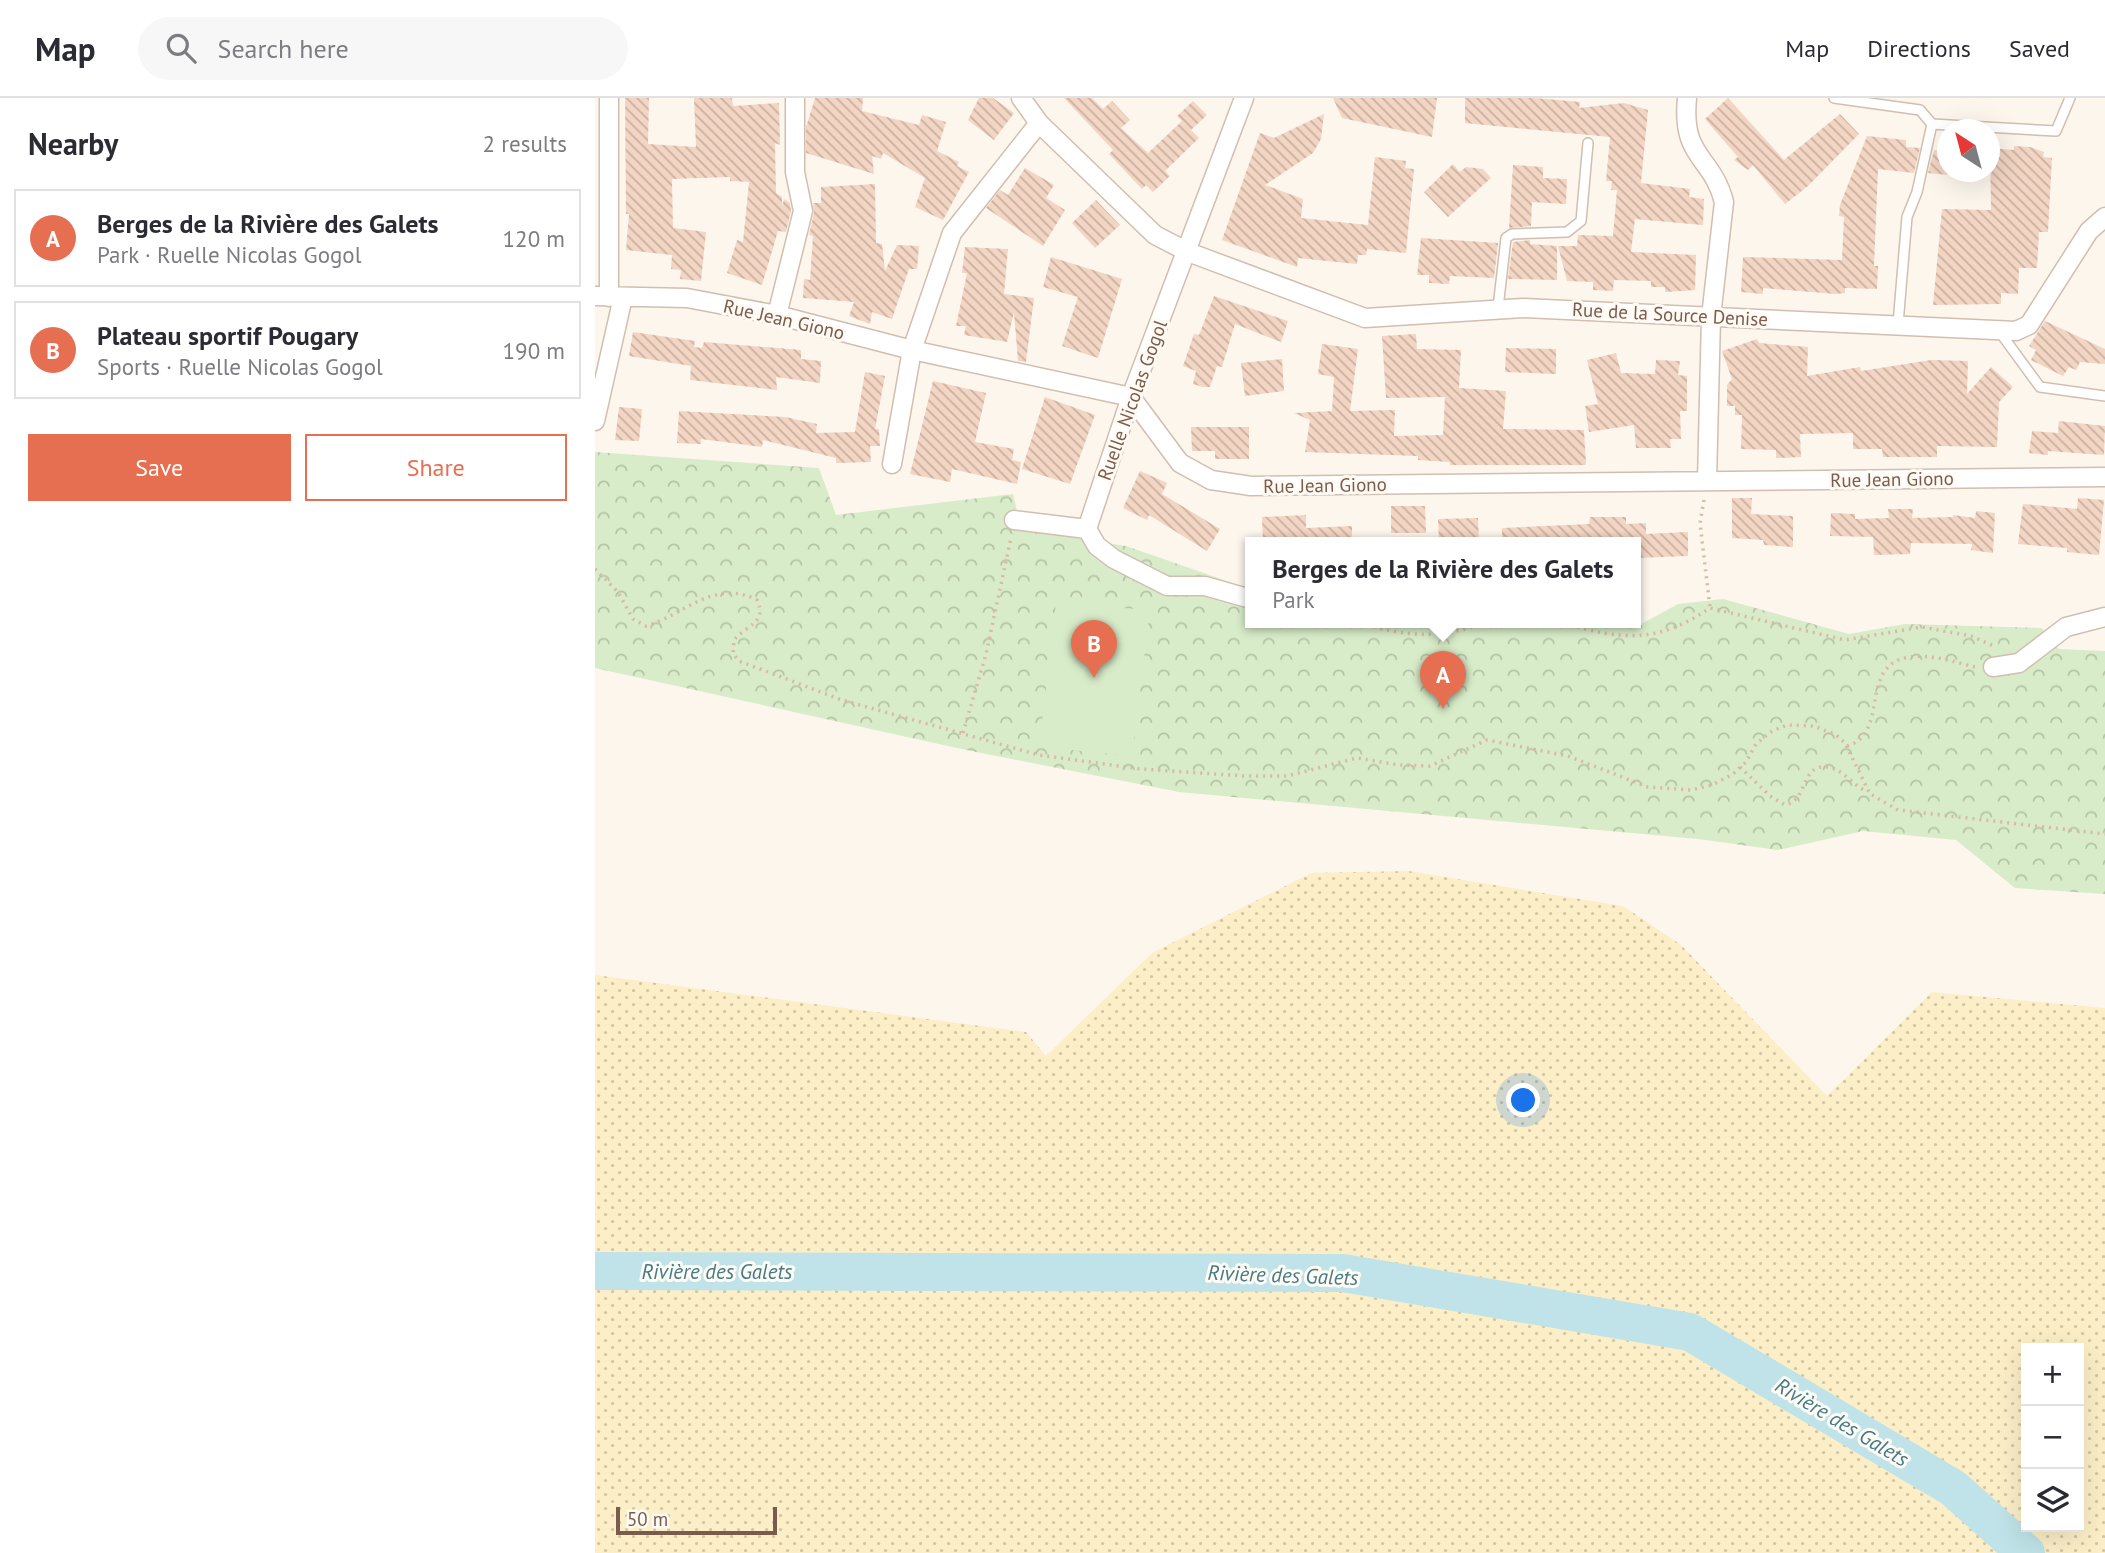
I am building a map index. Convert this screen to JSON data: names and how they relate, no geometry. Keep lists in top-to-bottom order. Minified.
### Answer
{"streets":{"street":["Rue de la Source Denise","Rue Jean Giono","Ruelle Nicolas Gogol"]},"crossings":[["Rue de la Source Denise","Ruelle Nicolas Gogol"],["Rue Jean Giono","Ruelle Nicolas Gogol"]],"water":["Rivière des Galets"],"scale_bar":"50 m","north":"top left","page":{"header":"Map","search":"Search here","nav":["Map","Directions","Saved"],"heading":["Nearby","2 results"],"list":[{"mark":"A","name":"Berges de la Rivière des Galets","note":"Park · Ruelle Nicolas Gogol","value":"120 m"},{"mark":"B","name":"Plateau sportif Pougary","note":"Sports · Ruelle Nicolas Gogol","value":"190 m"}],"buttons":["Save","Share"],"popup":["Berges de la Rivière des Galets","Park"],"pins":["B","A"],"map_buttons":["+","−"],"scale":"50 m"}}
